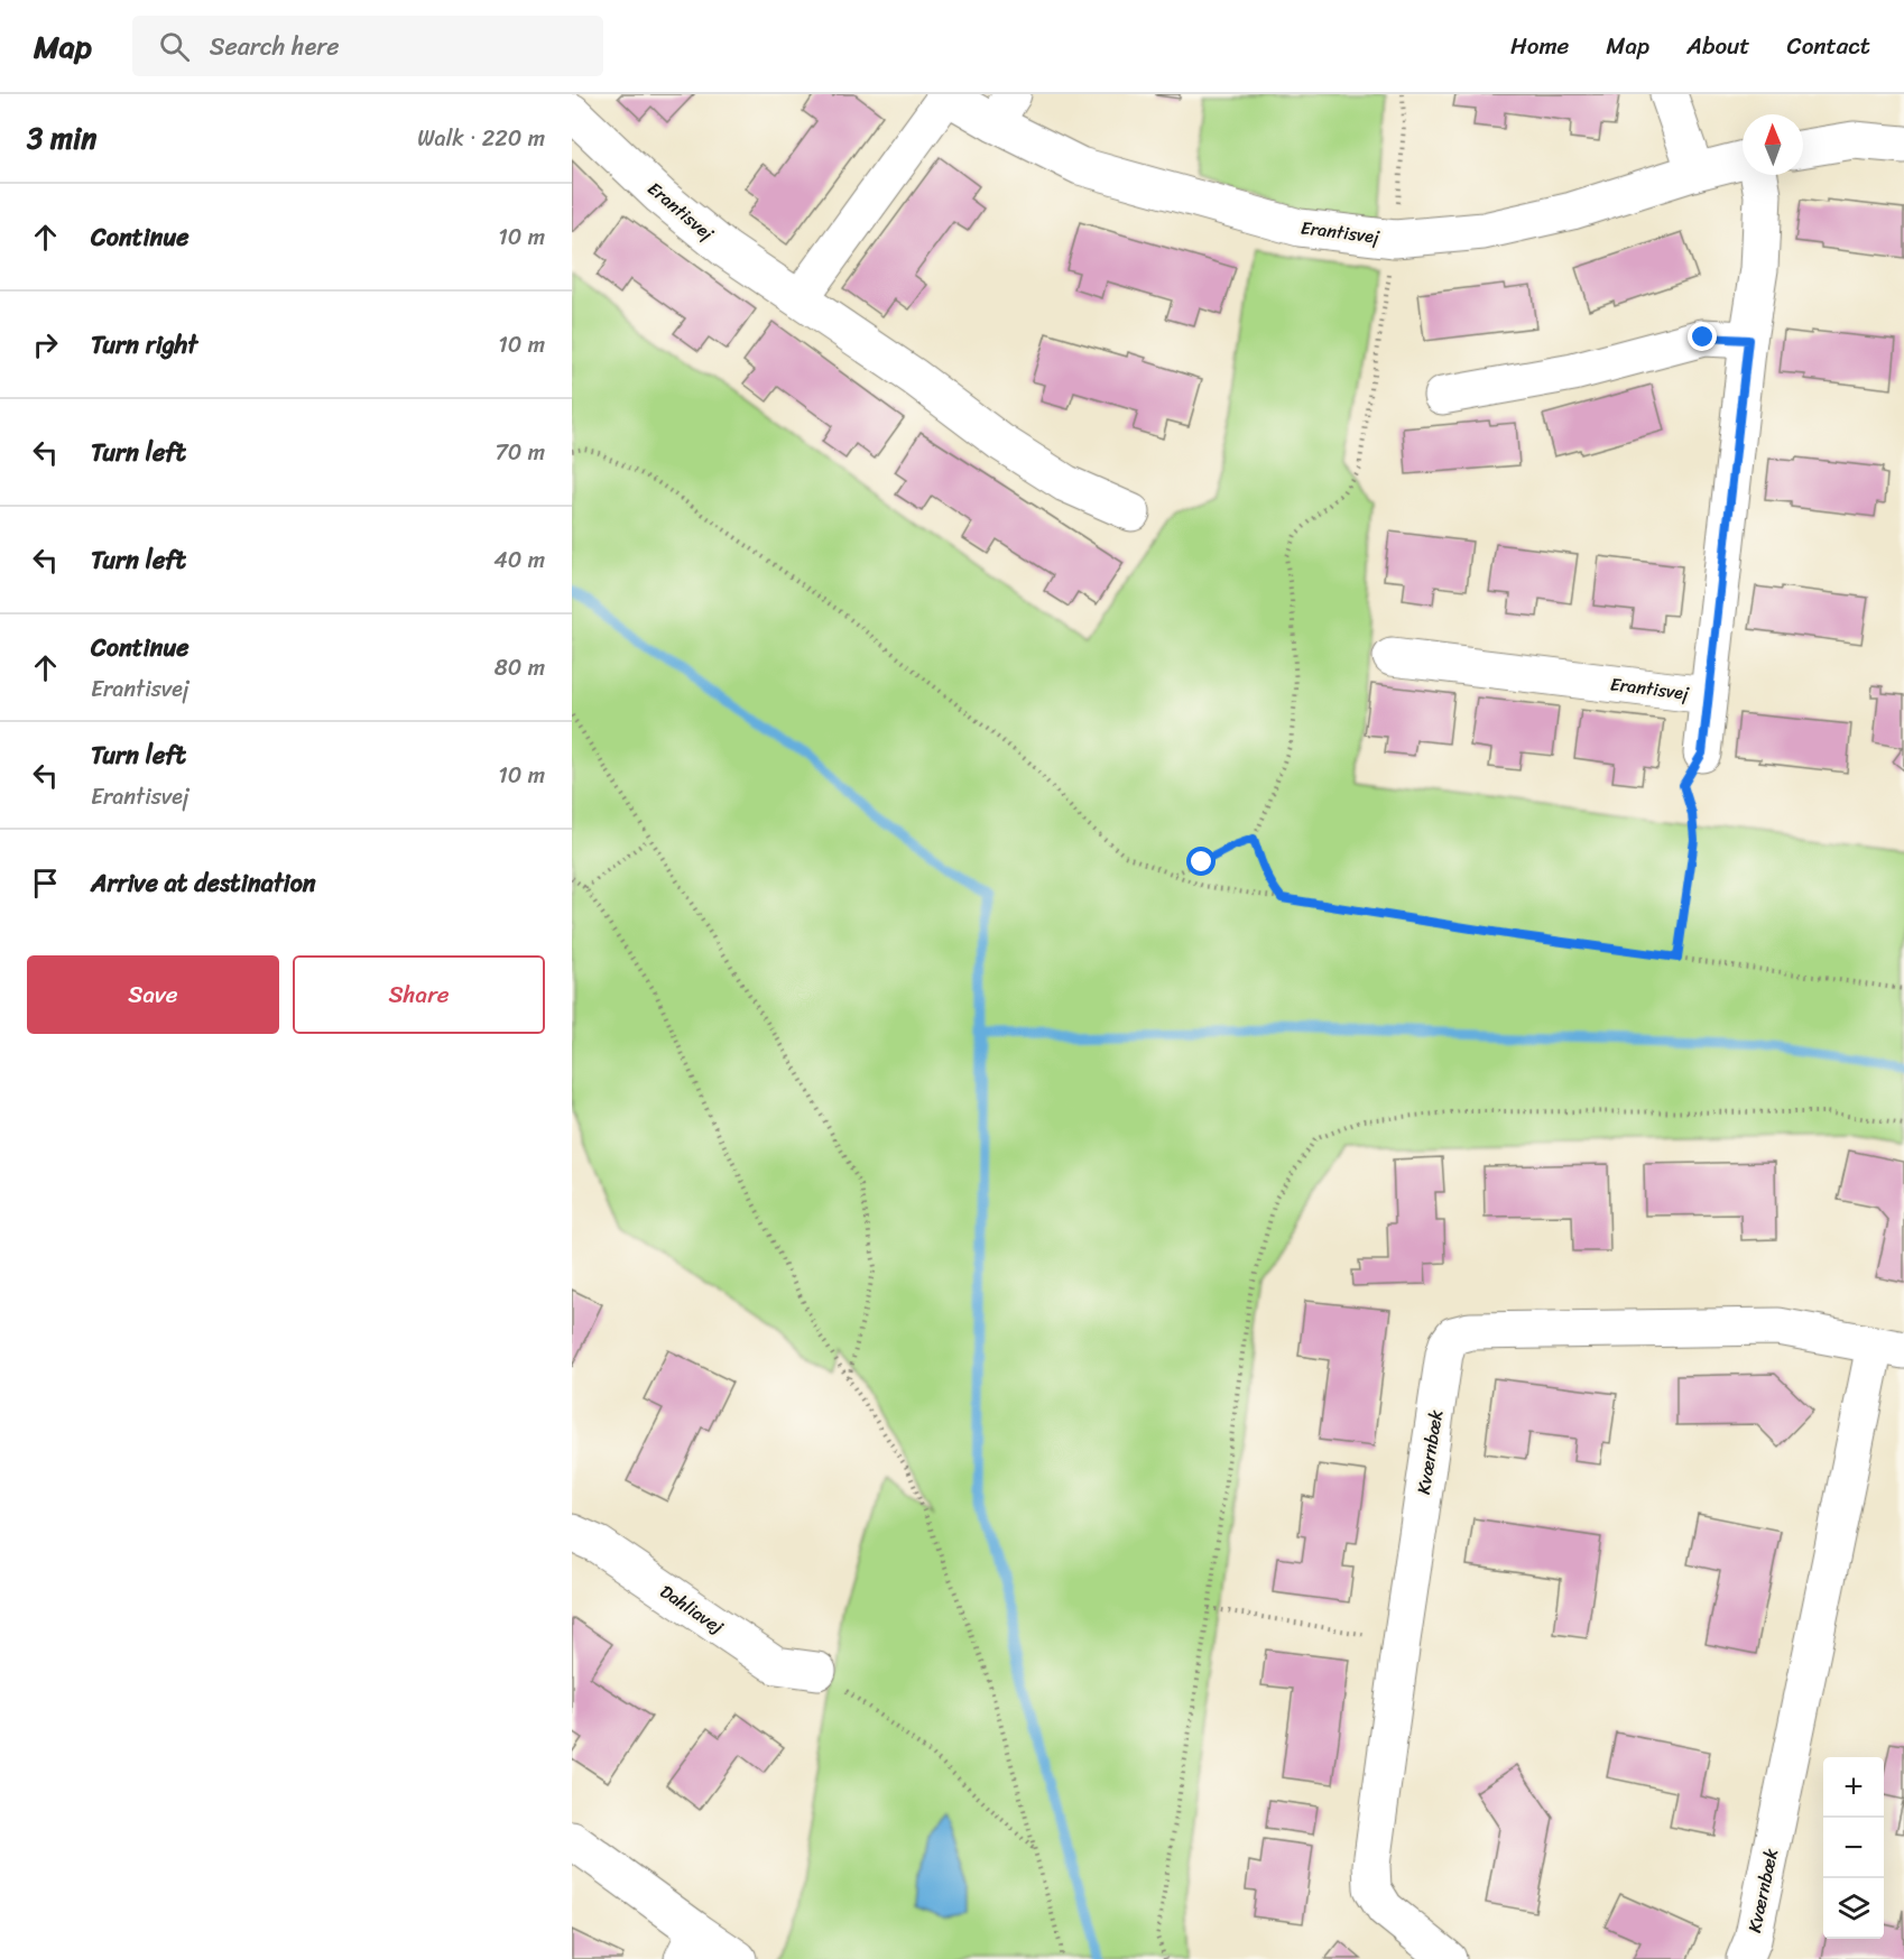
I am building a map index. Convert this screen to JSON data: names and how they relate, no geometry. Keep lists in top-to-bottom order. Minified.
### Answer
{"streets":{"street":["Erantisvej","Kværnbæk","Dahliavej"]},"north":"top","page":{"header":"Map","search":"Search here","nav":["Home","Map","About","Contact"],"heading":["3 min","Walk · 220 m"],"list":[["Continue","10 m"],["Turn right","10 m"],["Turn left","70 m"],["Turn left","40 m"],["Continue","Erantisvej","80 m"],["Turn left","Erantisvej","10 m"],"Arrive at destination"],"buttons":["Save","Share"],"map_buttons":["+","−"]}}
